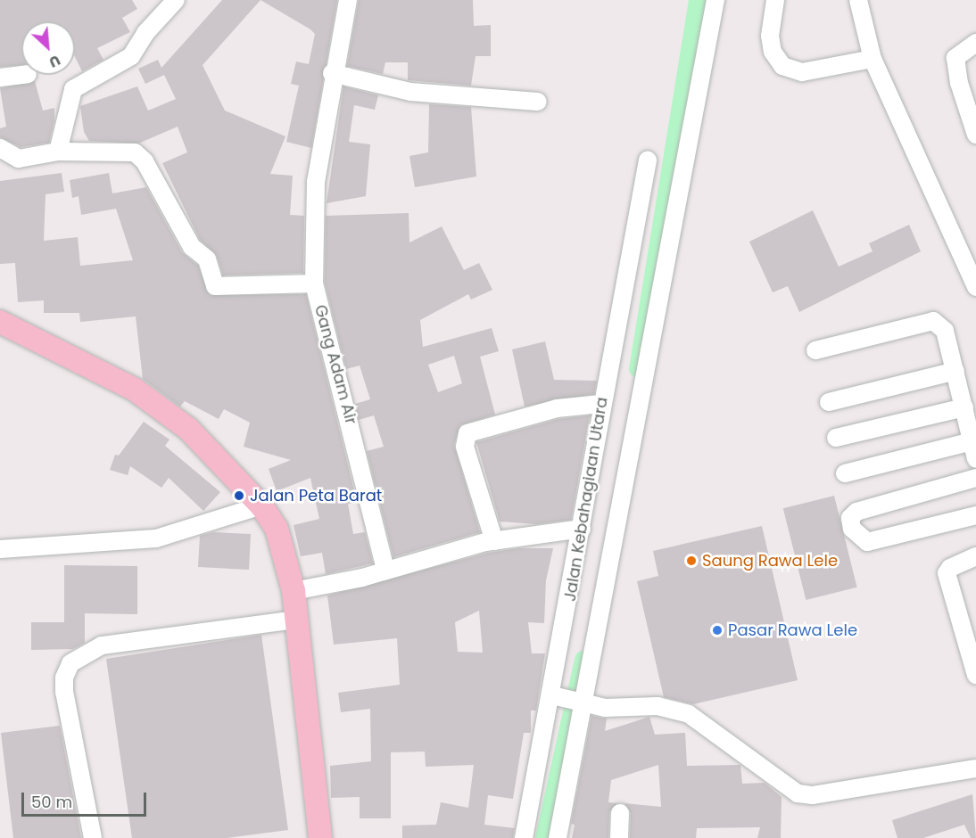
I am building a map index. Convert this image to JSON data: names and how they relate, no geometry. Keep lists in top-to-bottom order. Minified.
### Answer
{"streets":{"street":["Gang Adam Air","Jalan Kebahagiaan Utara"]},"places":["Jalan Peta Barat","Saung Rawa Lele","Pasar Rawa Lele"],"scale_bar":"50 m","north":"bottom right"}
